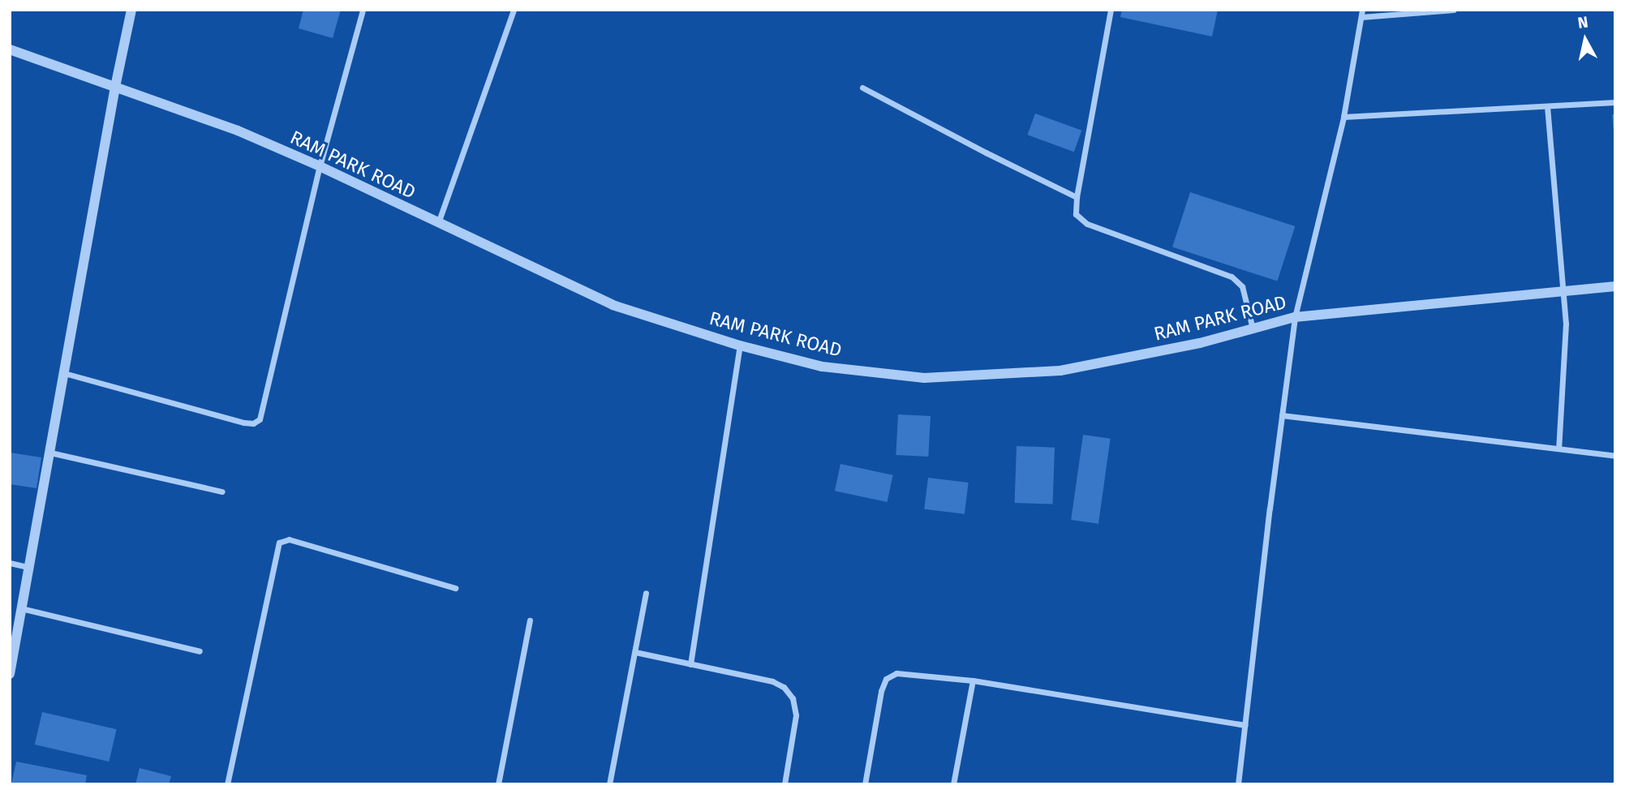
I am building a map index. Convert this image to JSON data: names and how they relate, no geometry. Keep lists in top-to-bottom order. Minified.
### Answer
{"streets":{"street":["RAM PARK ROAD"]},"north":"top"}
